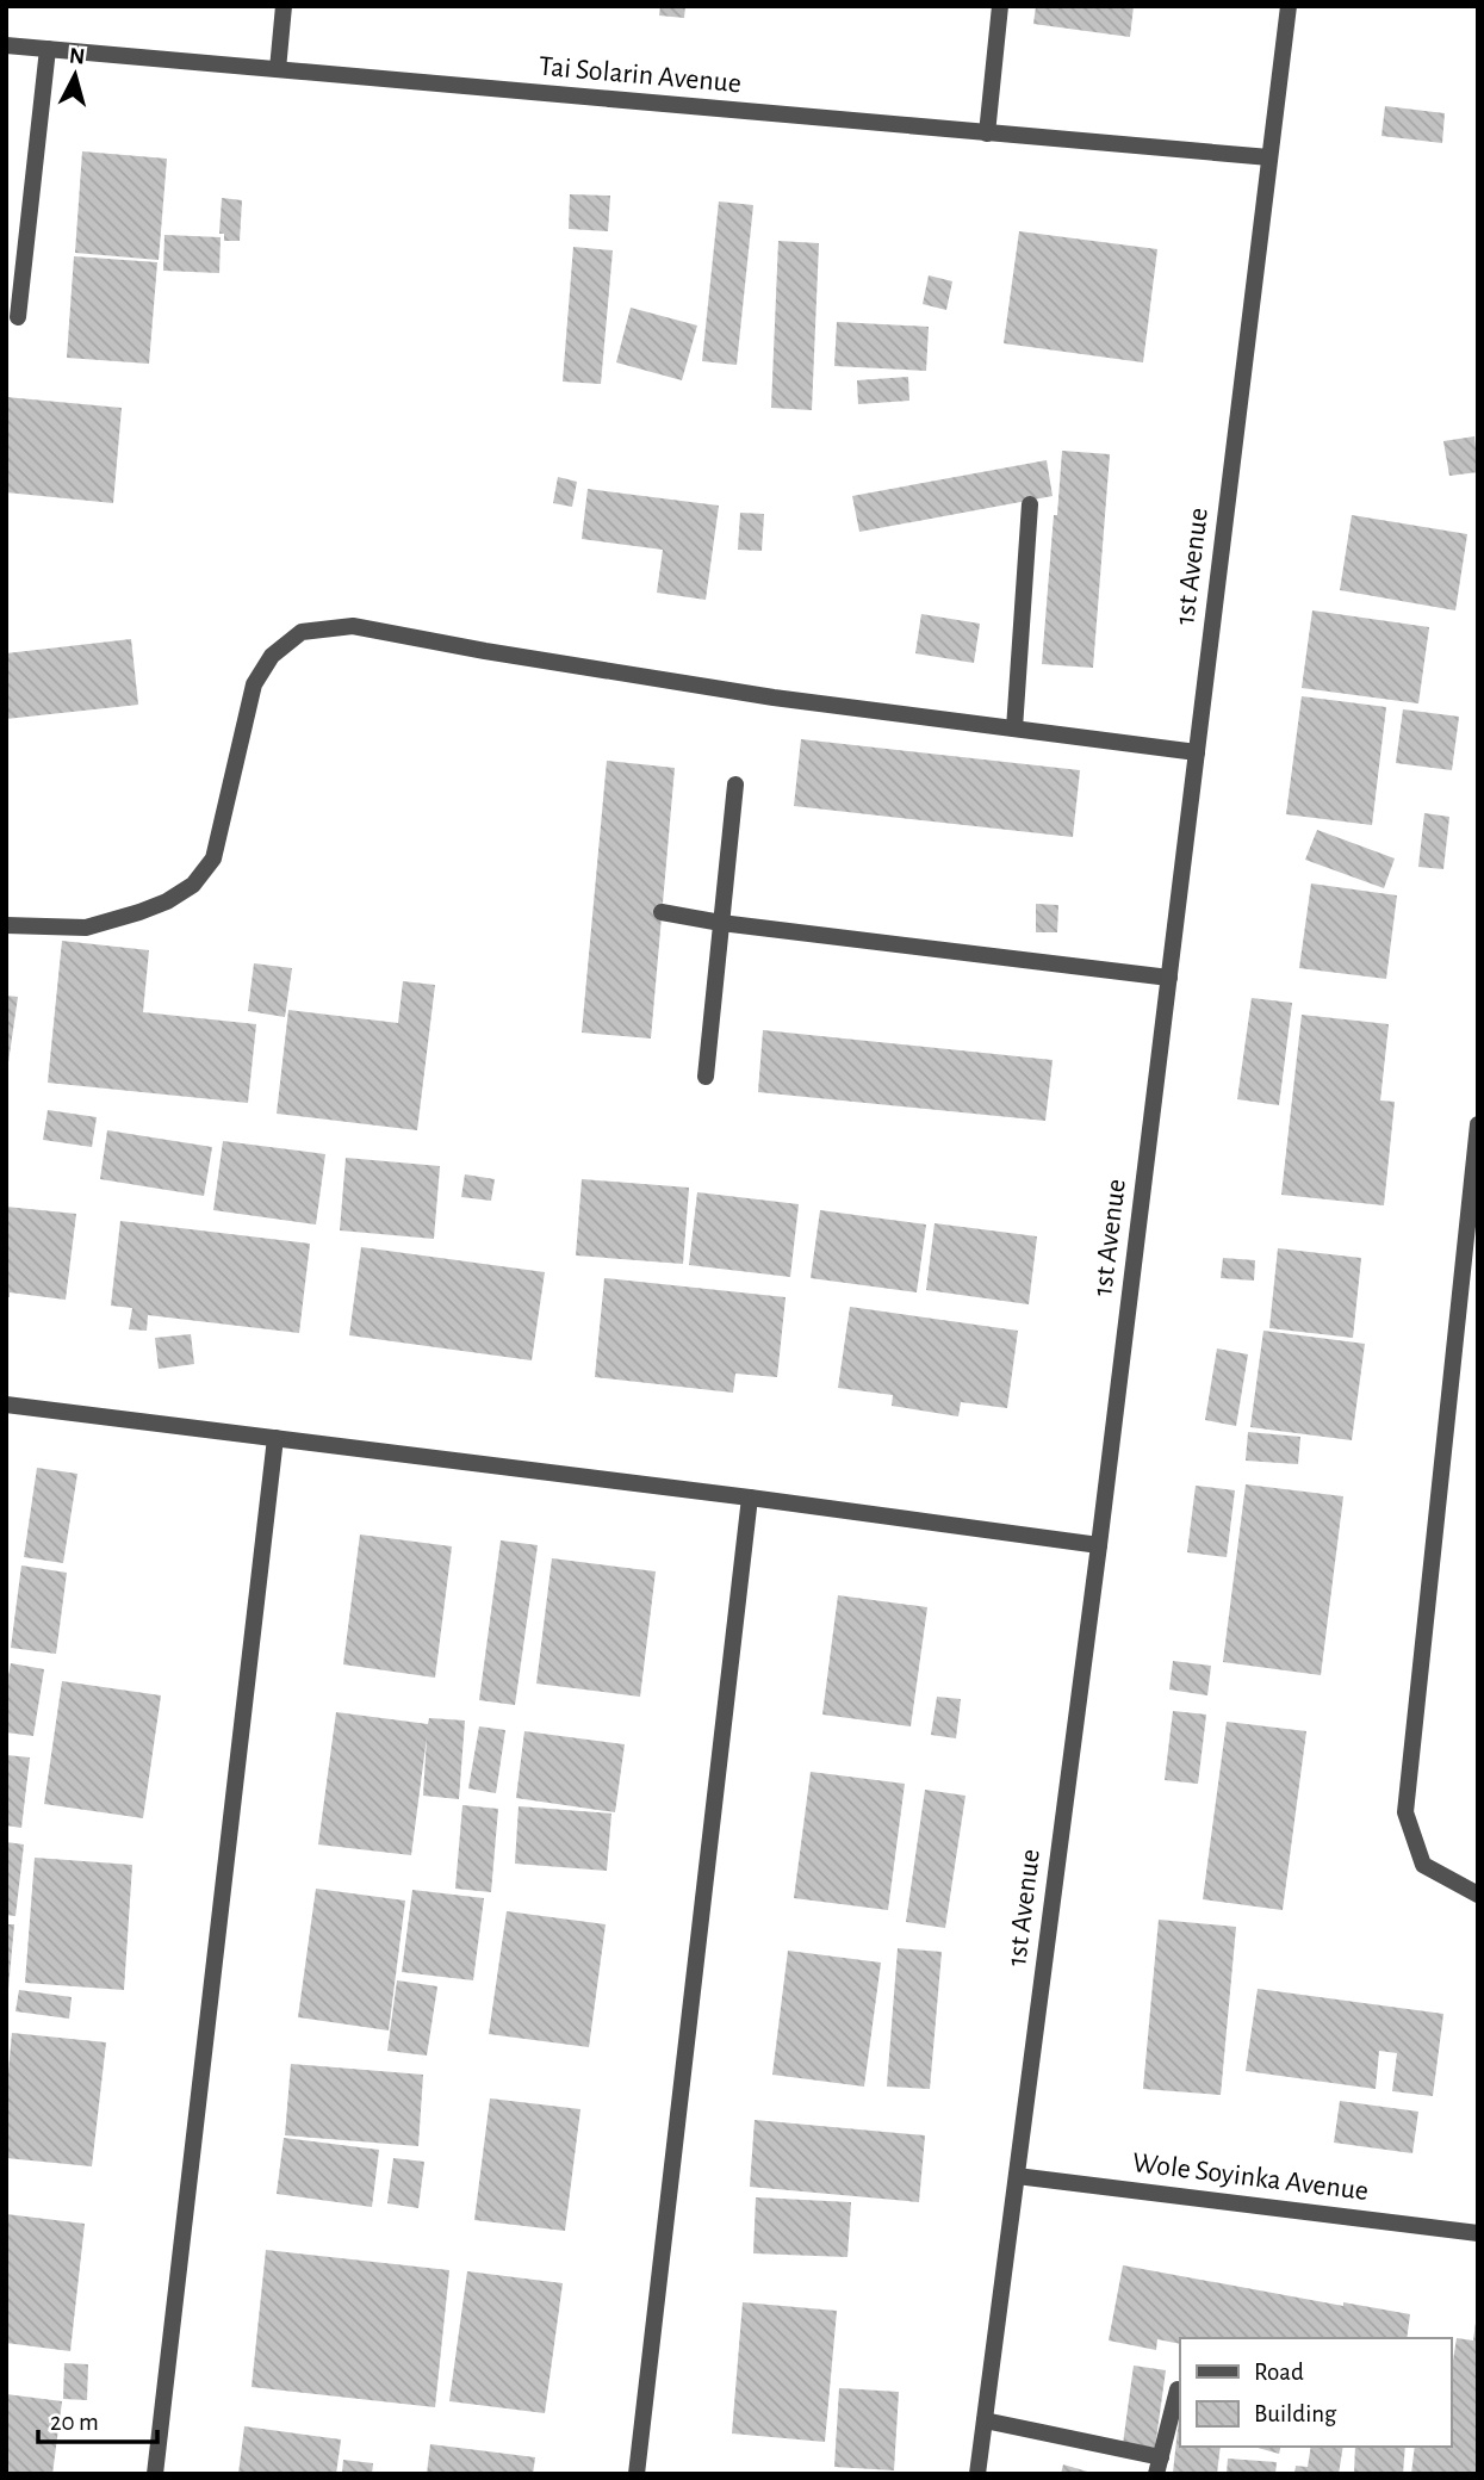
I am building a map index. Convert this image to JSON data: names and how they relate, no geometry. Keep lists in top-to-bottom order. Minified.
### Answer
{"streets":{"street":["Tai Solarin Avenue","1st Avenue","Wole Soyinka Avenue"]},"crossings":[["Tai Solarin Avenue","1st Avenue"],["1st Avenue","Wole Soyinka Avenue"]],"legend":["Road","Building"],"scale_bar":"20 m","north":"top"}
